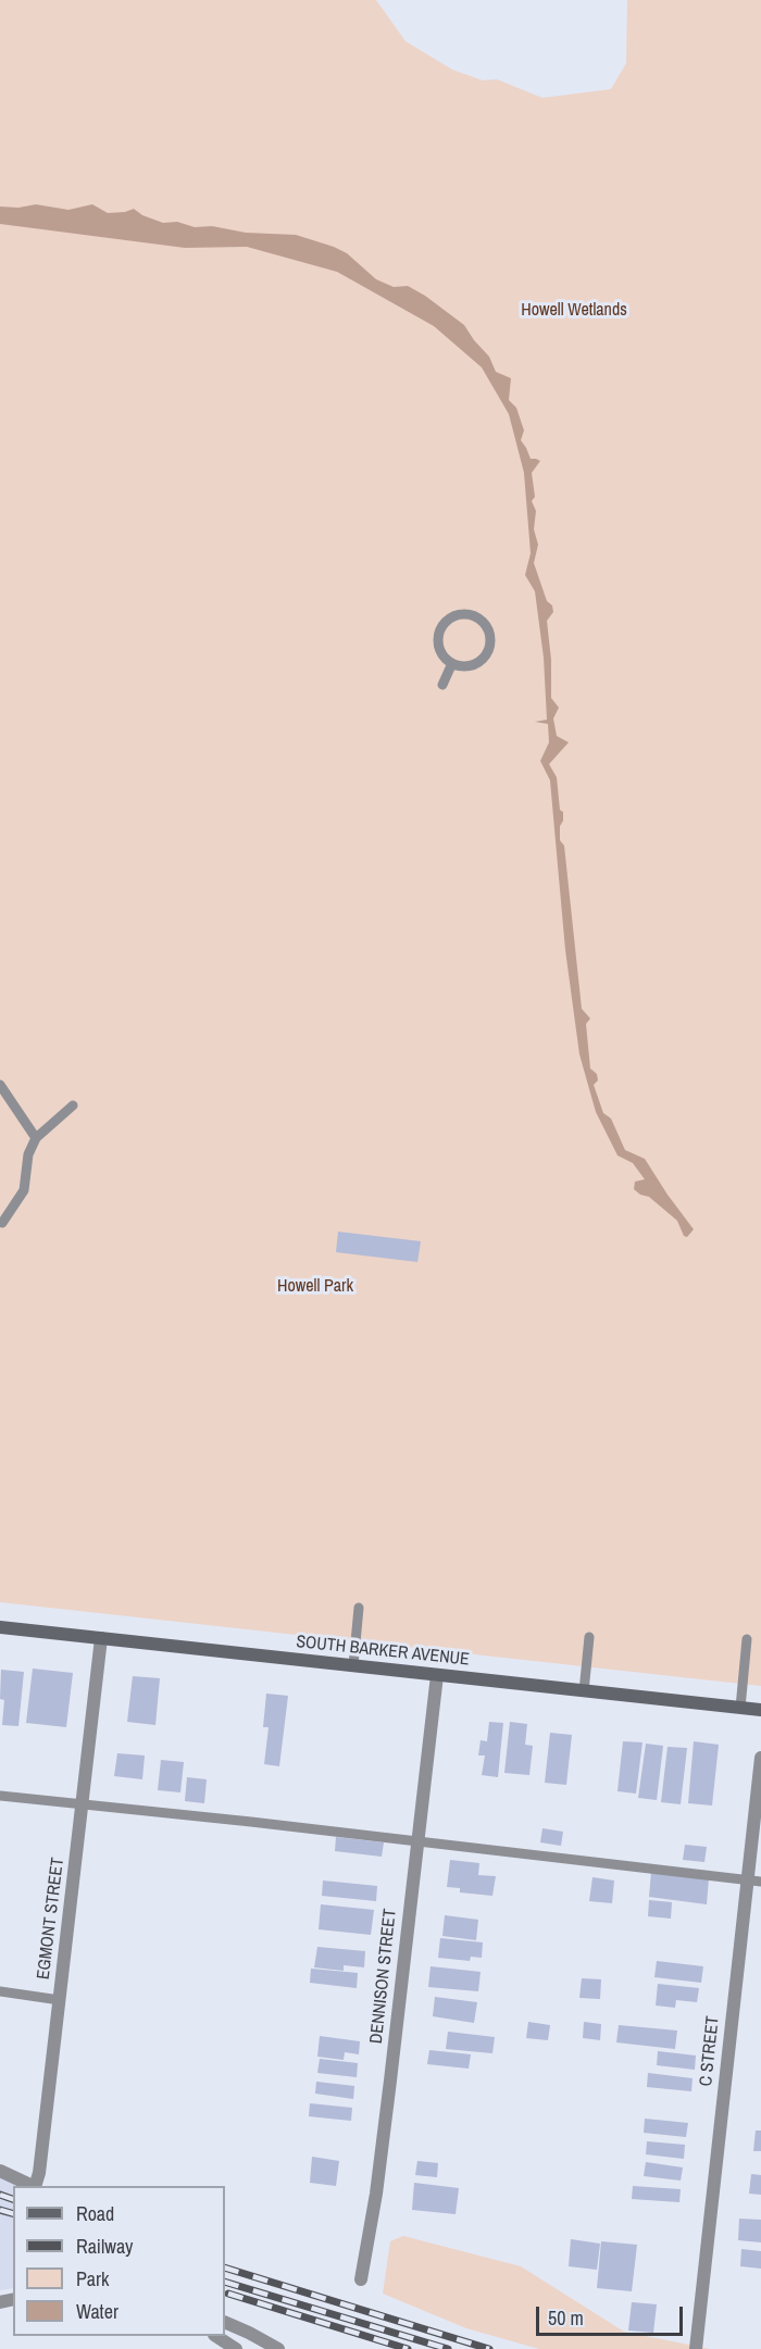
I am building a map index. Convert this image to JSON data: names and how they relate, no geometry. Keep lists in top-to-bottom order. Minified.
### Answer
{"streets":{"main road":["SOUTH BARKER AVENUE"],"street":["EGMONT STREET","DENNISON STREET","C STREET"]},"crossings":[["SOUTH BARKER AVENUE","EGMONT STREET"],["SOUTH BARKER AVENUE","DENNISON STREET"]],"parks":["Howell Wetlands","Howell Park"],"legend":["Road","Railway","Park","Water"],"scale_bar":"50 m"}
